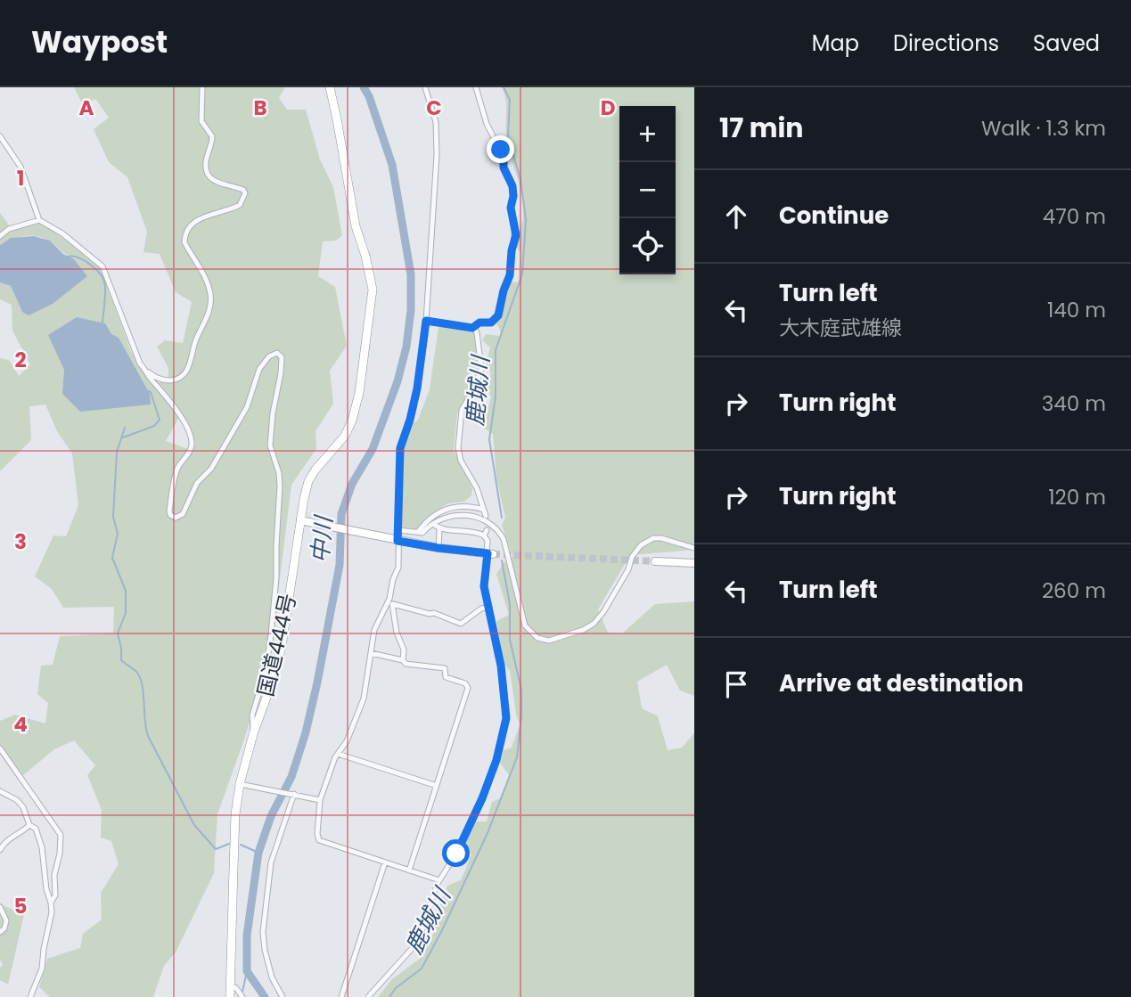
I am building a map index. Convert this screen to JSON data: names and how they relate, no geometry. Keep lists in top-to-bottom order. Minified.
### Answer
{"streets":{"highway":["国道444号"]},"water":["鹿城川","中川"],"page":{"header":"Waypost","nav":["Map","Directions","Saved"],"heading":["17 min","Walk · 1.3 km"],"map_buttons":["+","−"],"list":[["Continue","470 m"],["Turn left","大木庭武雄線","140 m"],["Turn right","340 m"],["Turn right","120 m"],["Turn left","260 m"],"Arrive at destination"]},"grid":{"columns":["A","B","C","D"],"rows":["1","2","3","4","5"]}}
